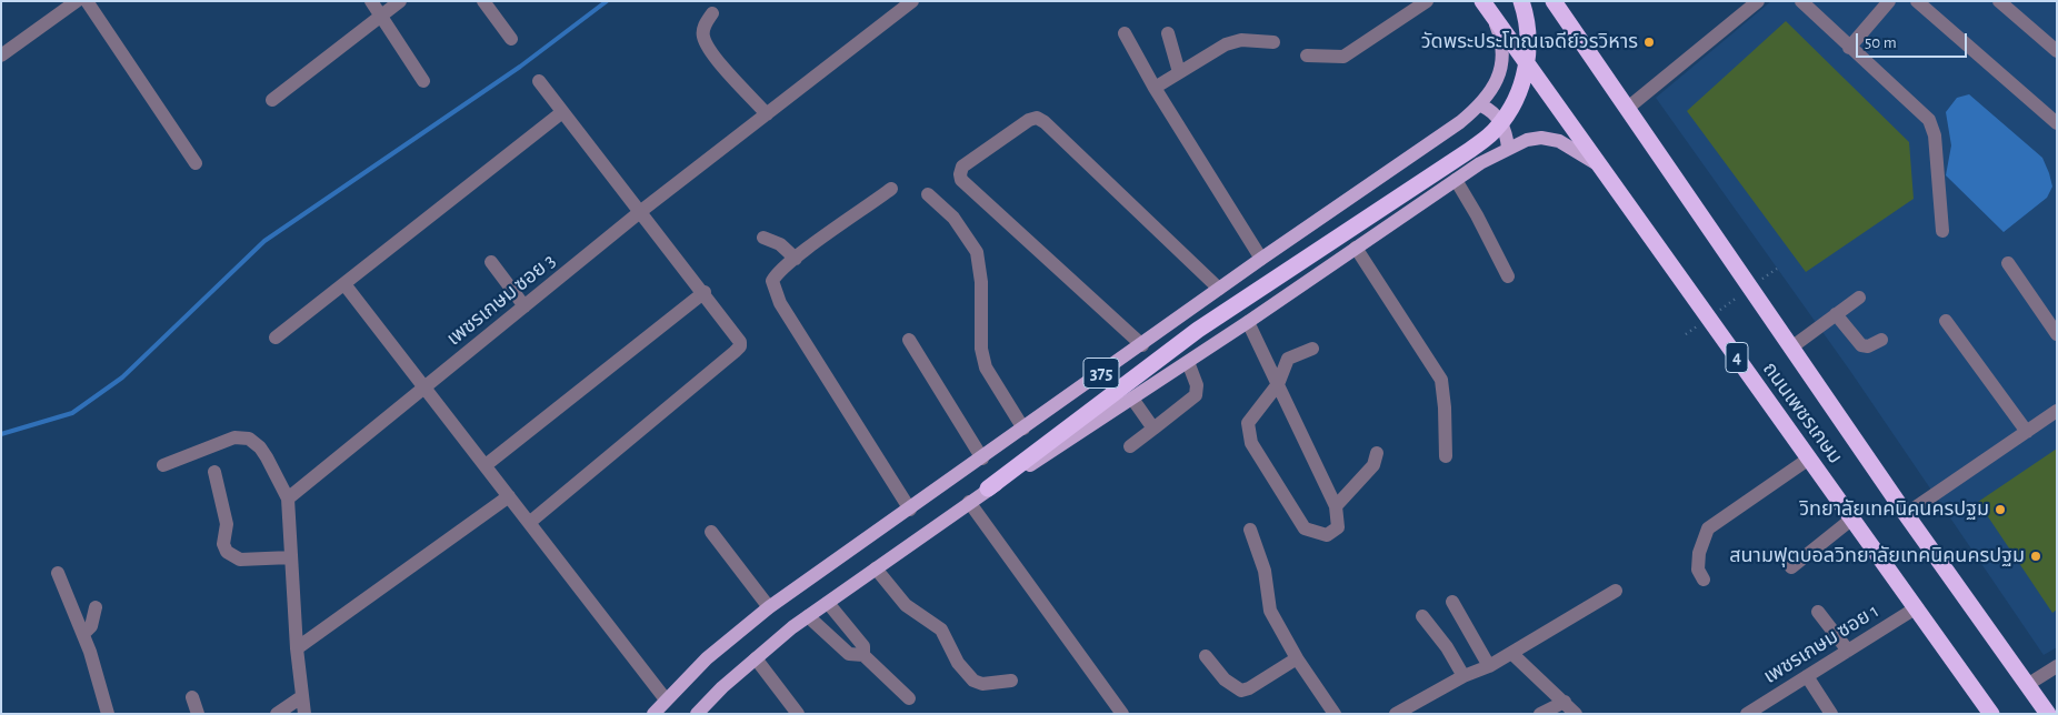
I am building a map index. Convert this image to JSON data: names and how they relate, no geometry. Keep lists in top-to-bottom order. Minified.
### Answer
{"streets":{"highway":["4","ถนนเพชรเกษม"],"main road":["375"],"street":["เพชรเกษม ซอย 3","เพชรเกษม ซอย 1"]},"crossings":[["375","ถนนเพชรเกษม"],["ถนนเพชรเกษม","เพชรเกษม ซอย 1"]],"places":["วัดพระประโทณเจดีย์วรวิหาร","วิทยาลัยเทคนิคนครปฐม","สนามฟุตบอลวิทยาลัยเทคนิคนครปฐม"],"scale_bar":"50 m"}
